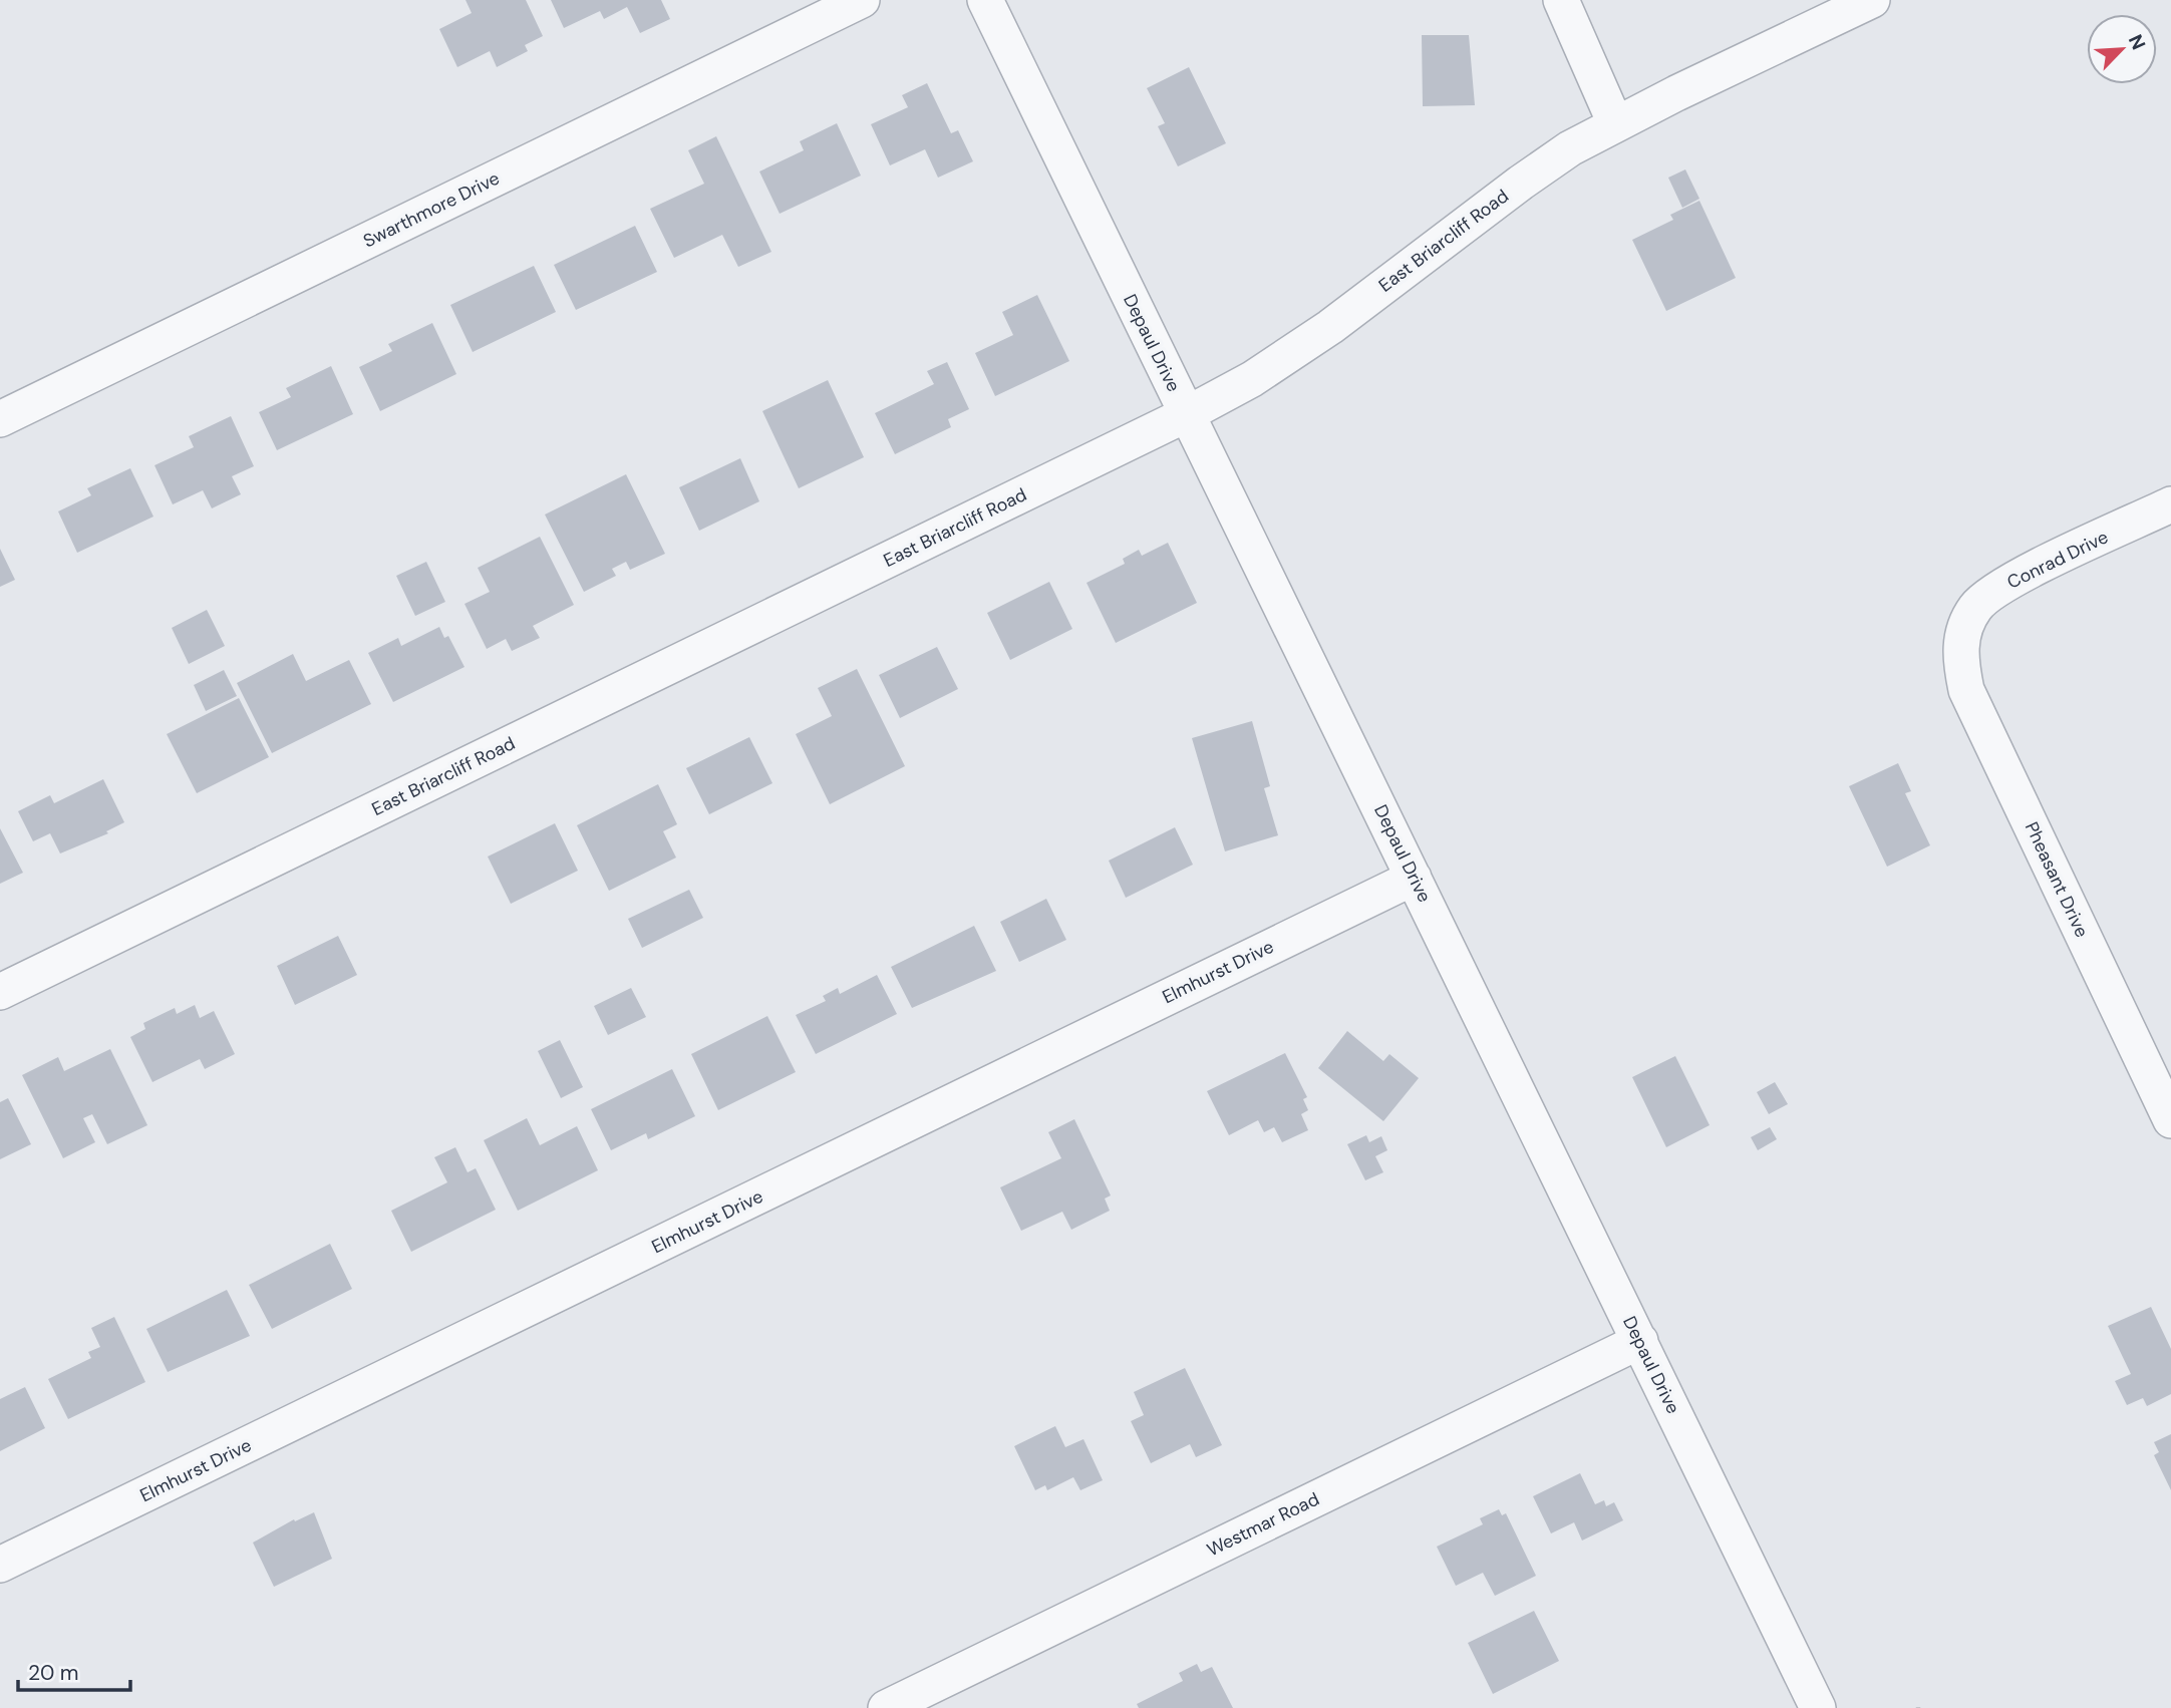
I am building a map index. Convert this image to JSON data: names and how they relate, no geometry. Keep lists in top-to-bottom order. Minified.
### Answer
{"streets":{"street":["Swarthmore Drive","East Briarcliff Road","Depaul Drive","Conrad Drive","Pheasant Drive","Elmhurst Drive","Westmar Road"]},"crossings":[["East Briarcliff Road","Depaul Drive"],["Depaul Drive","Elmhurst Drive"],["Depaul Drive","Westmar Road"],["Conrad Drive","Pheasant Drive"]],"scale_bar":"20 m","north":"top right"}
